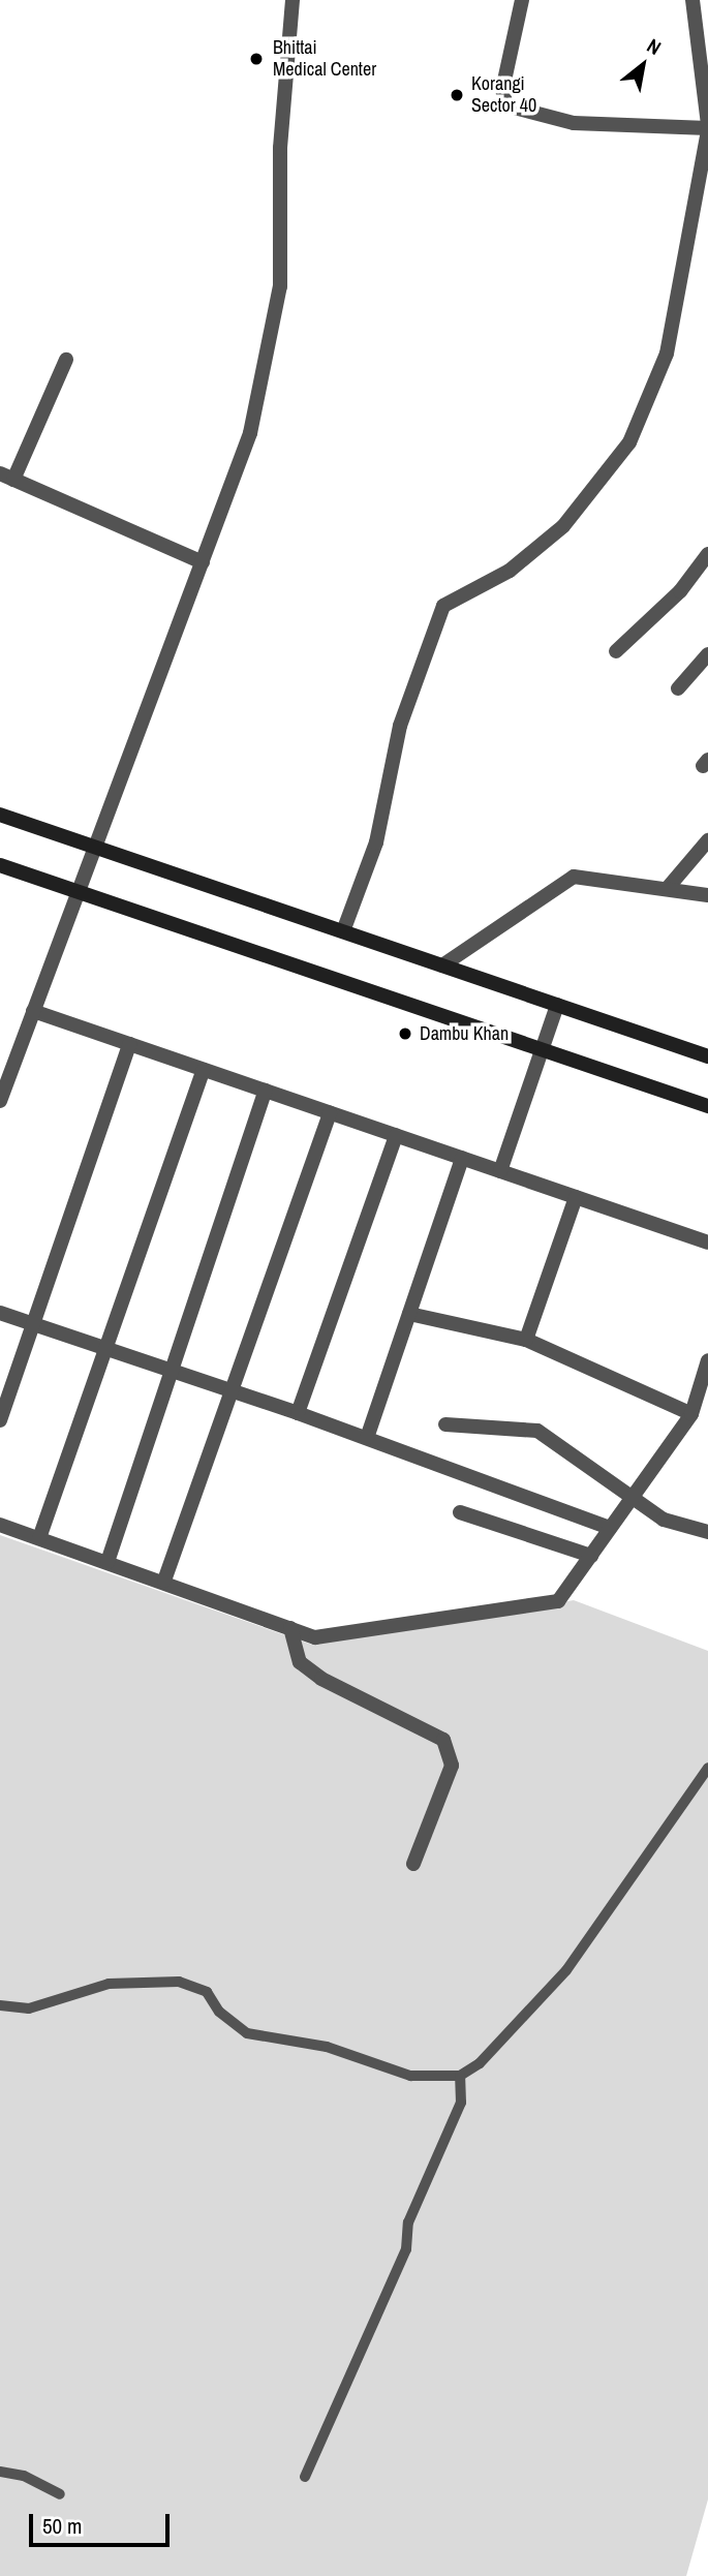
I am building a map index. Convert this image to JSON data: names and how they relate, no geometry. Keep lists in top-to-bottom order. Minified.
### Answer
{"places":["Bhittai Medical Center","Korangi Sector 40","Dambu Khan"],"scale_bar":"50 m","north":"top right"}
